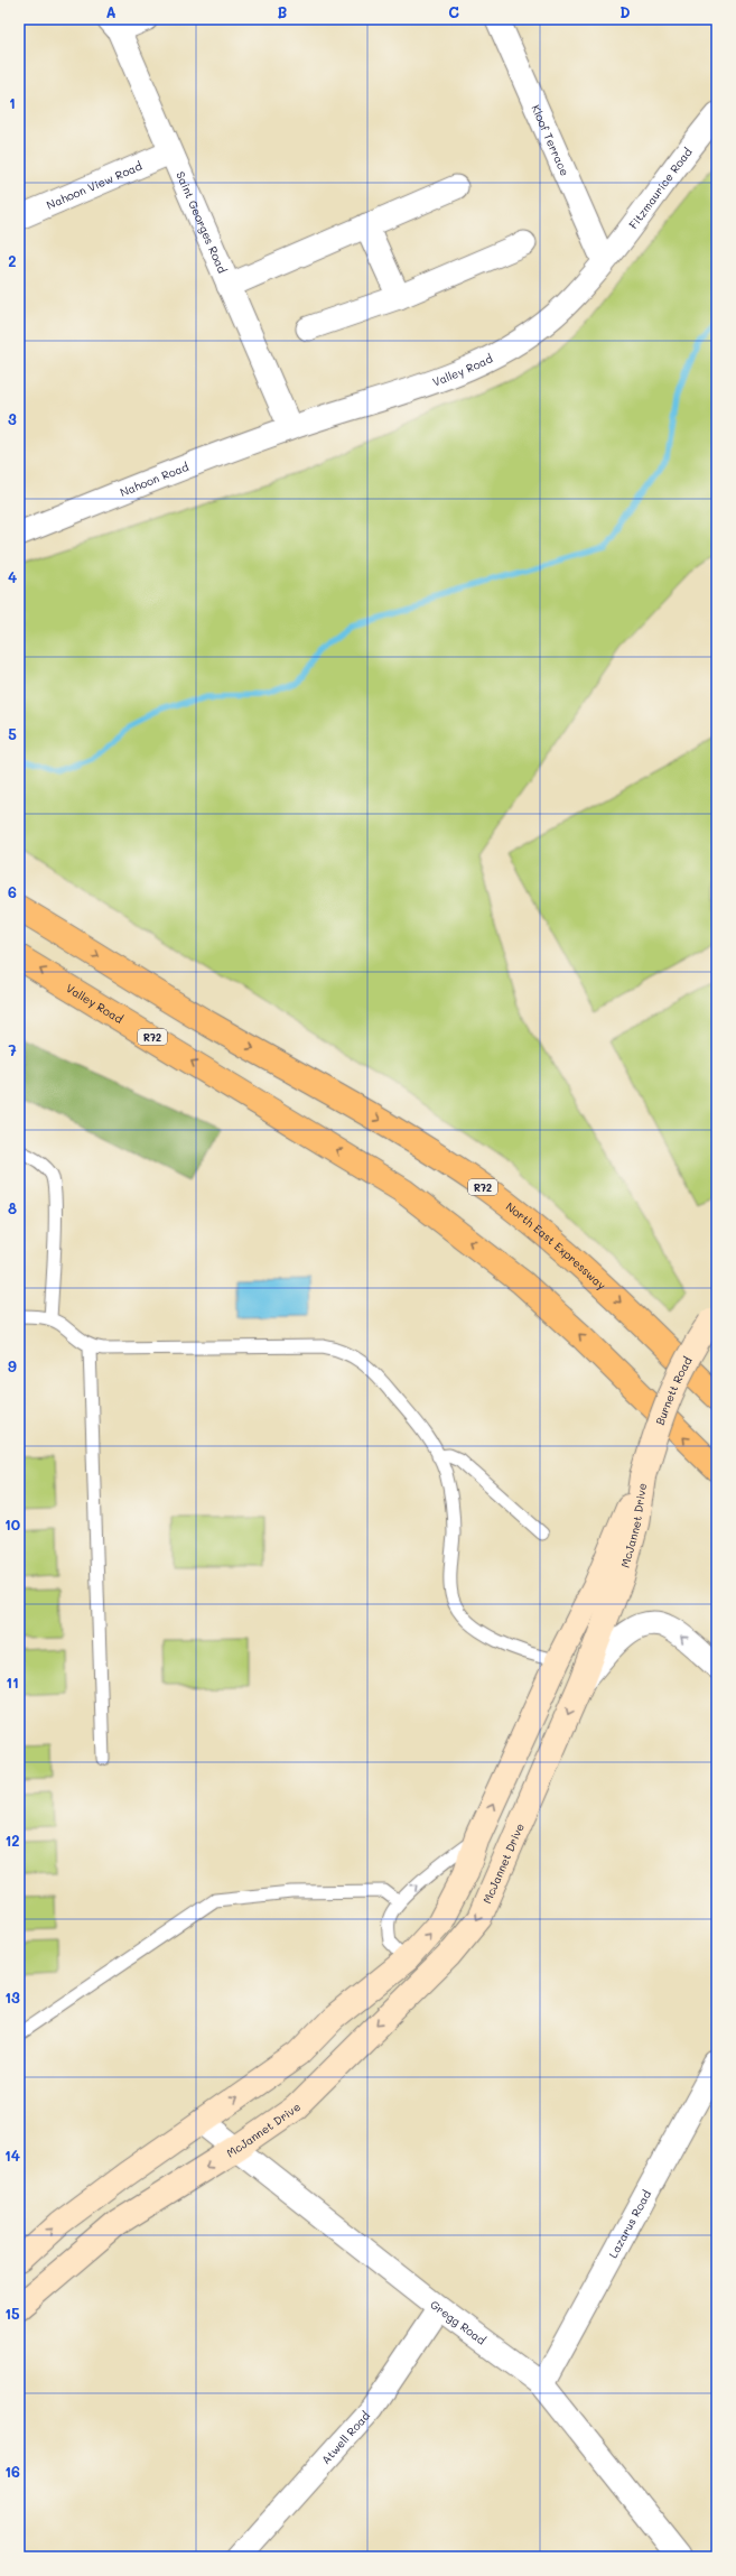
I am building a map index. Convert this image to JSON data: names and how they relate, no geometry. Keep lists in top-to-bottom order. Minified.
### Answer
{"streets":{"highway":["Valley Road","R72","North East Expressway"],"street":["Kloof Terrace","Nahoon View Road","Fitzmaurice Road","Saint Georges Road","Nahoon Road","Burnett Road","McJannet Drive","Lazarus Road","Gregg Road","Atwell Road"]},"crossings":[["Kloof Terrace","Fitzmaurice Road"],["Kloof Terrace","Valley Road"],["Nahoon View Road","Saint Georges Road"],["Fitzmaurice Road","Valley Road"],["Saint Georges Road","Valley Road"],["Saint Georges Road","Nahoon Road"],["Valley Road","Nahoon Road"],["Burnett Road","McJannet Drive"],["McJannet Drive","Gregg Road"],["Lazarus Road","Gregg Road"],["Gregg Road","Atwell Road"]],"one_way":["Valley Road","North East Expressway"],"grid":{"columns":["A","B","C","D"],"rows":["1","2","3","4","5","6","7","8","9","10","11","12","13","14","15","16"]}}
